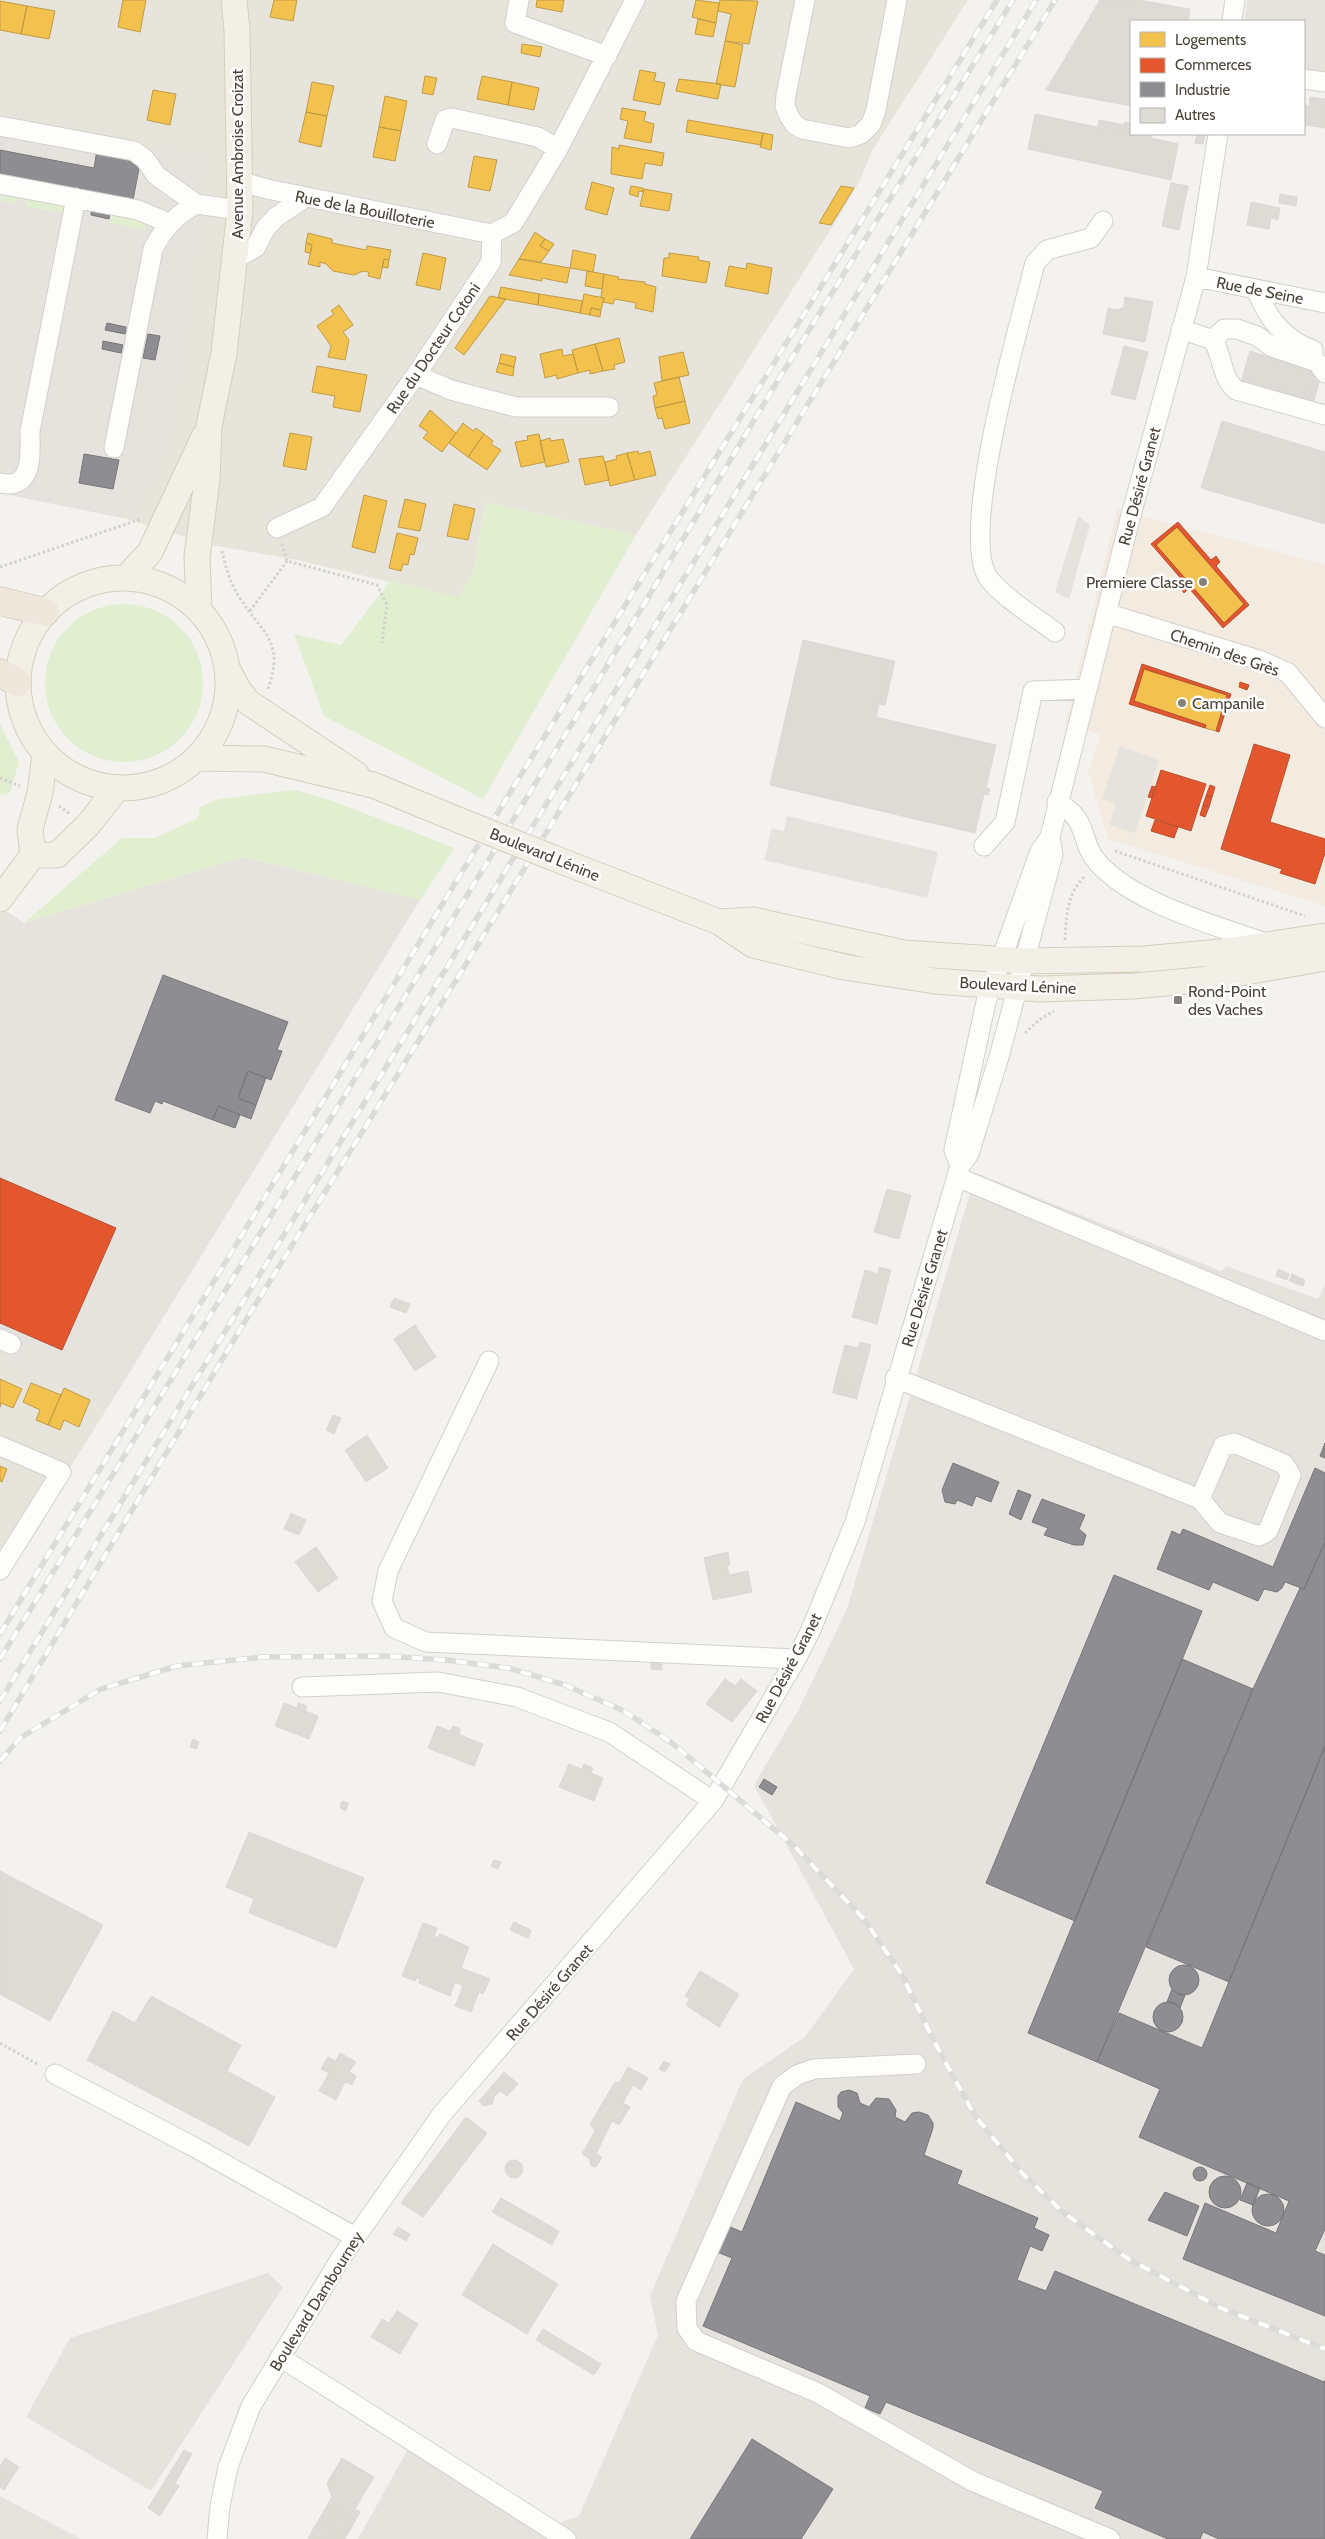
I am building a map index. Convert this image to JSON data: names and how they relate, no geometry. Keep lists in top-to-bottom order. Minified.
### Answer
{"streets":{"main road":["Avenue Ambroise Croizat","Boulevard Lénine"],"street":["Rue de la Bouilloterie","Rue de Seine","Rue du Docteur Cotoni","Rue Désiré Granet","Chemin des Grès","Boulevard Dambourney"]},"crossings":[["Avenue Ambroise Croizat","Rue de la Bouilloterie"],["Rue de la Bouilloterie","Rue du Docteur Cotoni"],["Rue de Seine","Rue Désiré Granet"],["Rue Désiré Granet","Chemin des Grès"],["Rue Désiré Granet","Boulevard Lénine"],["Rue Désiré Granet","Boulevard Dambourney"]],"places":{"other":["Premiere Classe","Campanile"],"transit":["Rond-Point des Vaches"]},"legend":["Logements","Commerces","Industrie","Autres"]}
